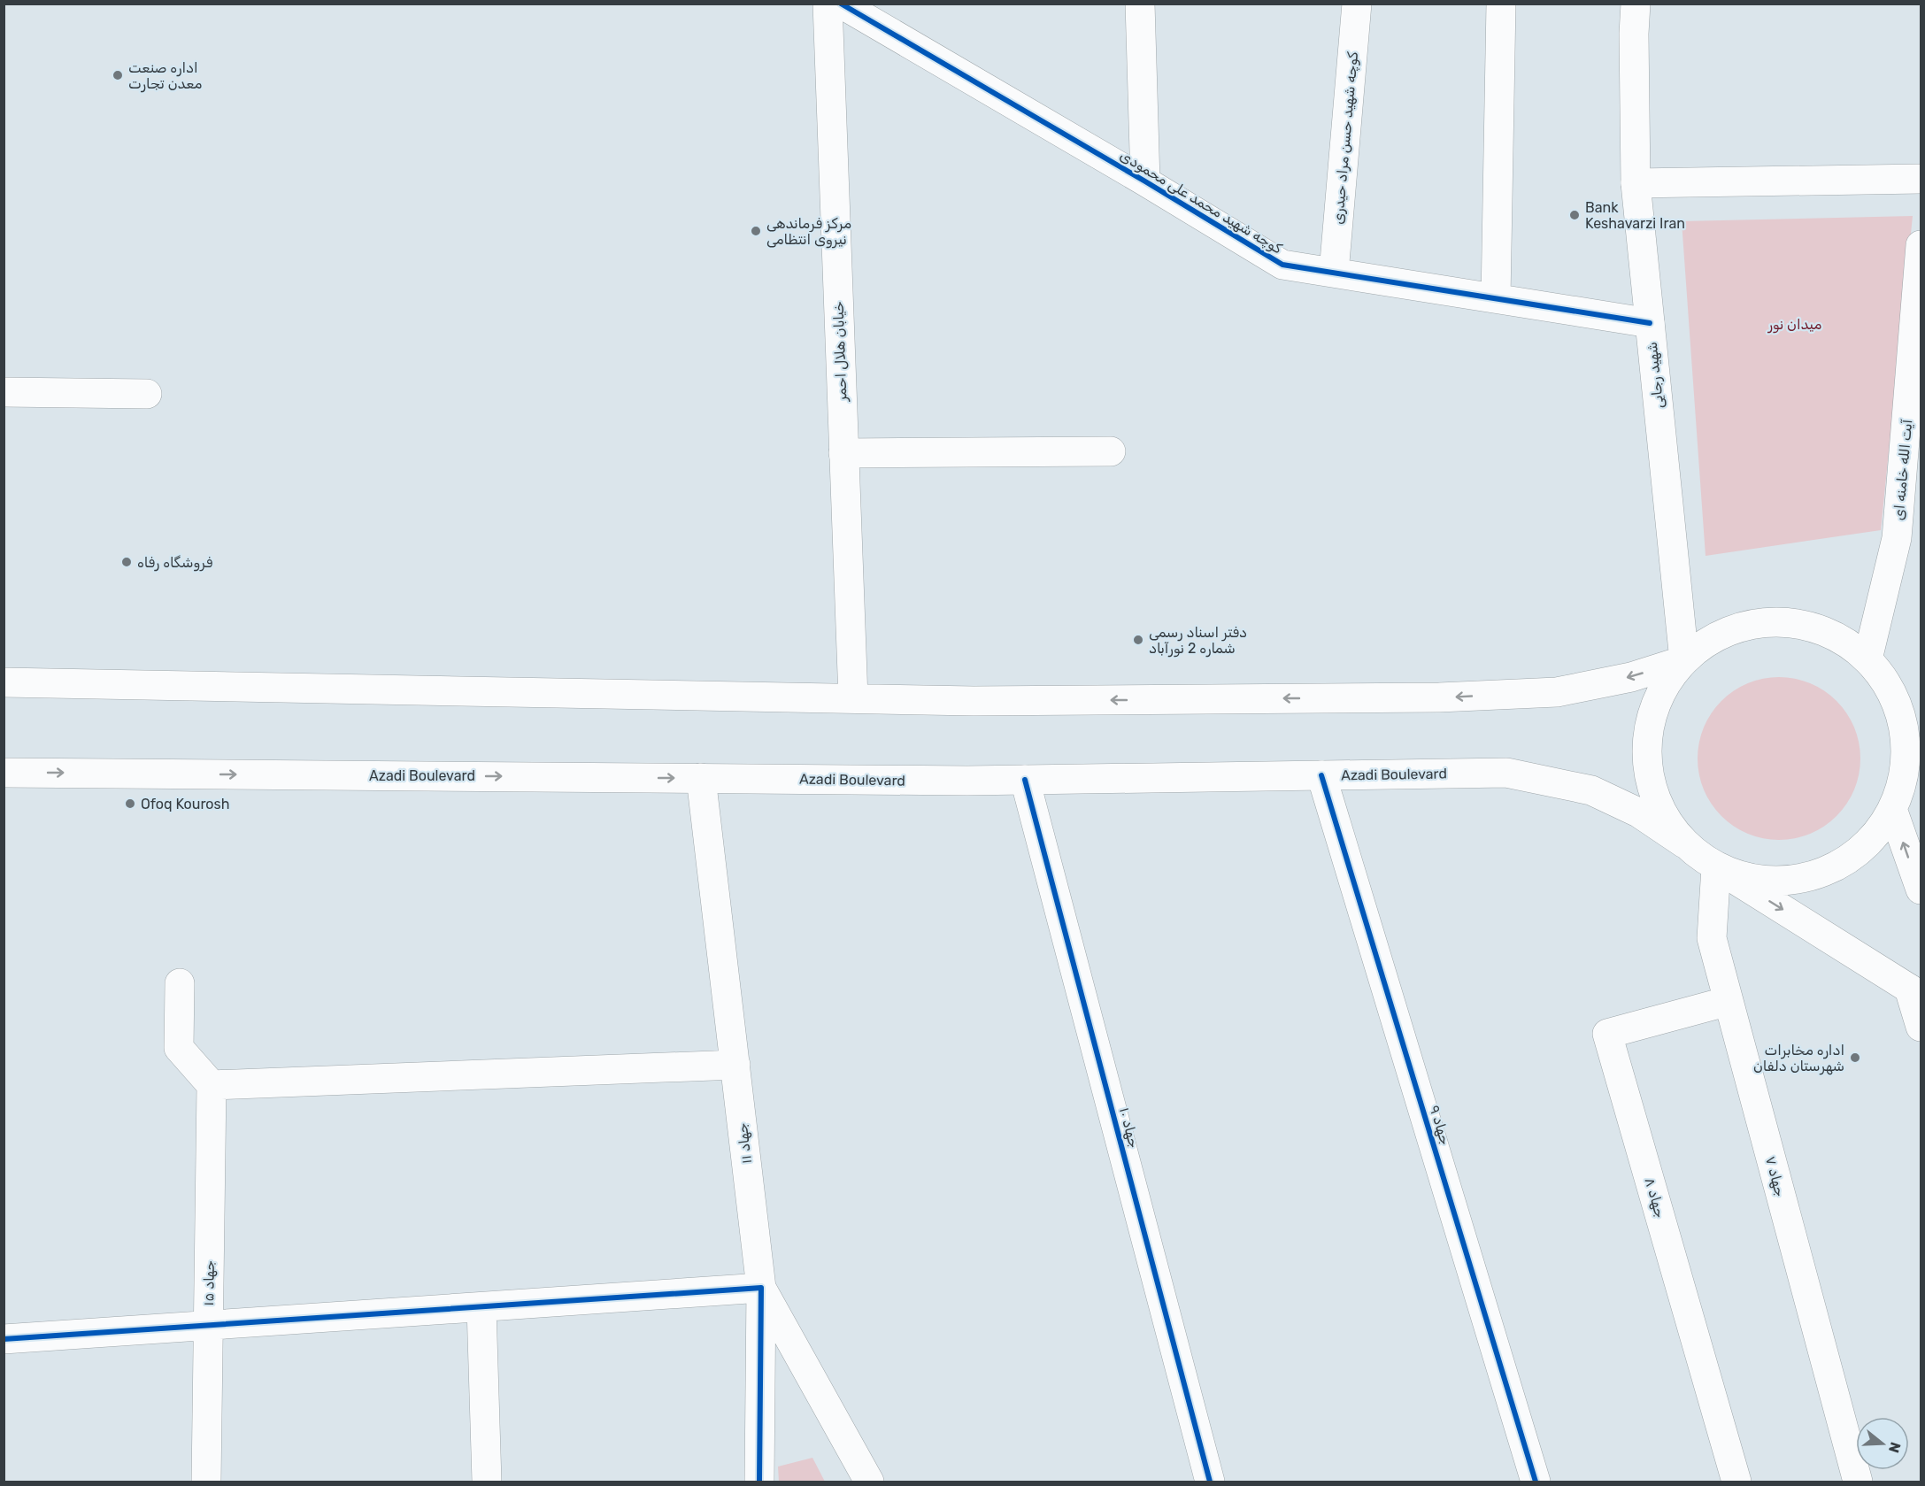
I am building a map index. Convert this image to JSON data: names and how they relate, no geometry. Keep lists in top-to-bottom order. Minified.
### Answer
{"streets":{"street":["کوچه شهید حسن مراد حیدری","کوچه شهید محمد علی محمودی","خیابان هلال احمر","شهید رجایی","آیت الله خامنه ای","Azadi Boulevard","جهاد ۹","جهاد ۱۰","جهاد ۱۱","جهاد ۷","جهاد ۸","جهاد ۱۵"]},"crossings":[["کوچه شهید حسن مراد حیدری","کوچه شهید محمد علی محمودی"],["کوچه شهید محمد علی محمودی","شهید رجایی"],["Azadi Boulevard","جهاد ۹"],["Azadi Boulevard","جهاد ۱۰"],["Azadi Boulevard","جهاد ۱۱"],["Azadi Boulevard","جهاد ۷"],["جهاد ۷","جهاد ۸"]],"parks":["میدان نور"],"places":["اداره صنعت معدن تجارت","Bank Keshavarzi Iran","مرکز فرماندهی نیروی انتظامی","فروشگاه رفاه","دفتر اسناد رسمی شماره 2 نورآباد","Ofoq Kourosh","اداره مخابرات شهرستان دلفان"],"north":"right"}
